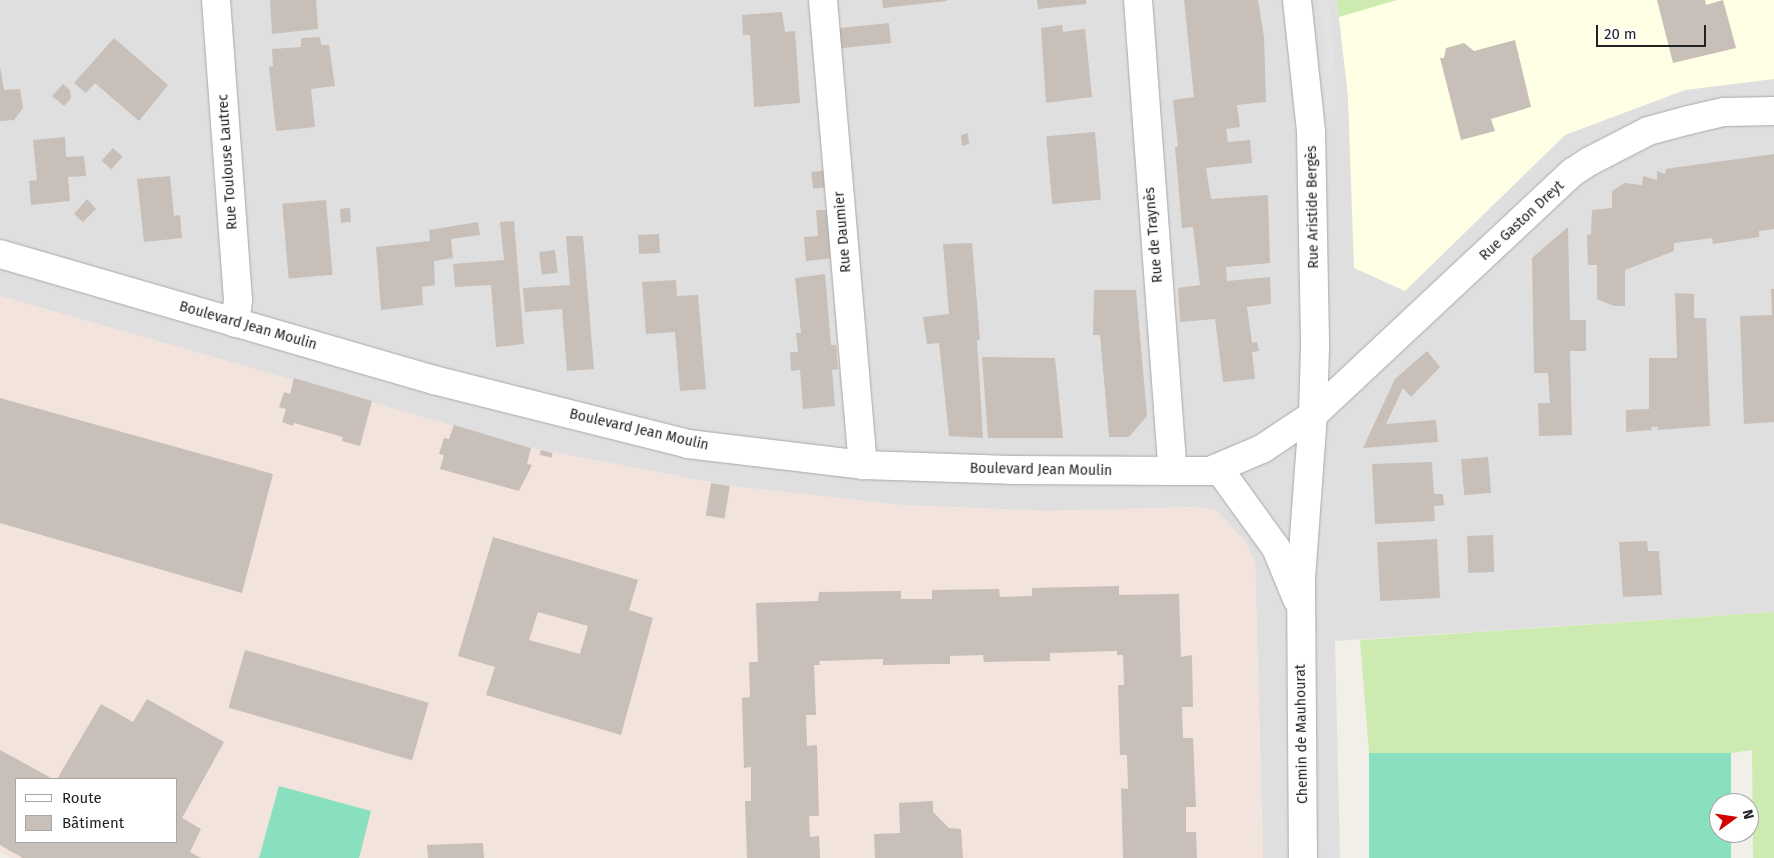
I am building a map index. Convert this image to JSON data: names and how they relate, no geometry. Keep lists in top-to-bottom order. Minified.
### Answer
{"streets":{"street":["Rue Toulouse Lautrec","Rue Aristide Bergès","Rue Gaston Dreyt","Rue Daumier","Rue de Traynès","Boulevard Jean Moulin","Chemin de Mauhourat"]},"crossings":[["Rue Toulouse Lautrec","Boulevard Jean Moulin"],["Rue Aristide Bergès","Rue Gaston Dreyt"],["Rue Aristide Bergès","Boulevard Jean Moulin"],["Rue Aristide Bergès","Chemin de Mauhourat"],["Rue Gaston Dreyt","Boulevard Jean Moulin"],["Rue Gaston Dreyt","Chemin de Mauhourat"],["Rue Daumier","Boulevard Jean Moulin"],["Rue de Traynès","Boulevard Jean Moulin"],["Boulevard Jean Moulin","Chemin de Mauhourat"]],"legend":["Route","Bâtiment"],"scale_bar":"20 m","north":"right"}
